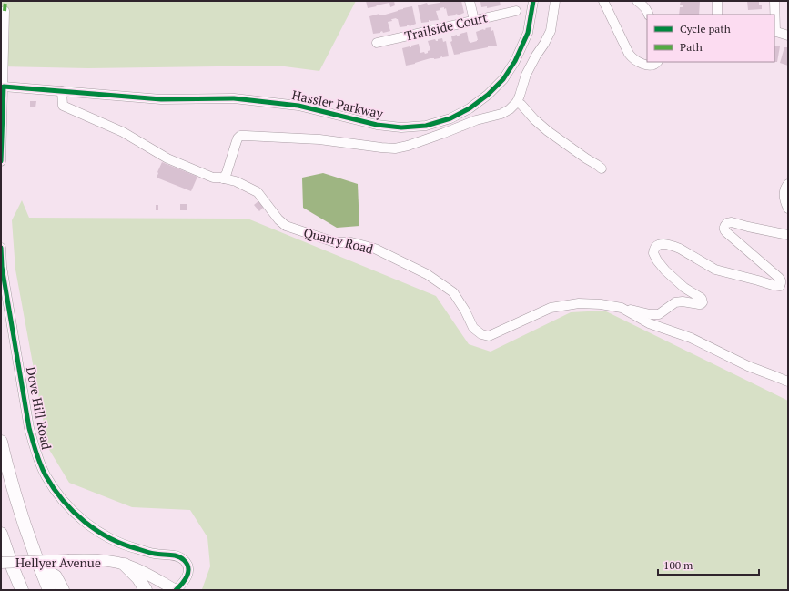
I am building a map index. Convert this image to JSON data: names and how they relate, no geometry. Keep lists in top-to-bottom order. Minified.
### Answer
{"streets":{"main road":["Hellyer Avenue"],"street":["Trailside Court","Hassler Parkway","Quarry Road","Dove Hill Road"]},"crossings":[["Hassler Parkway","Quarry Road"],["Dove Hill Road","Hellyer Avenue"]],"legend":["Cycle path","Path"],"scale_bar":"100 m"}
